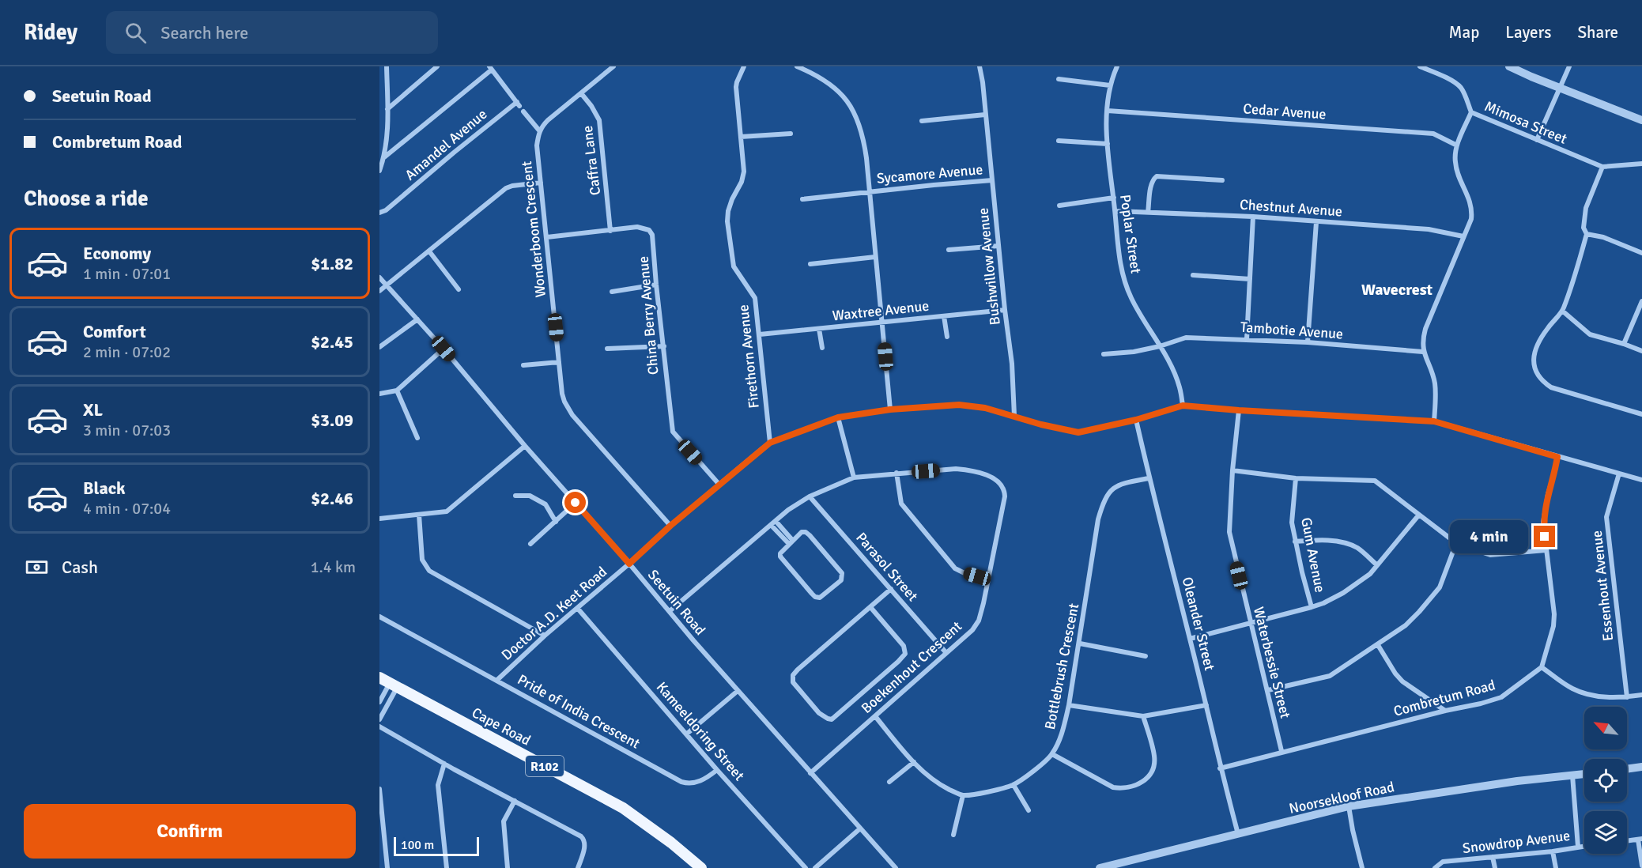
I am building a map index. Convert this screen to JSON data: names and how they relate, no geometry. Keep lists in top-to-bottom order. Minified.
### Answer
{"streets":{"main road":["Cape Road","R102"],"street":["Cedar Avenue","Mimosa Street","Amandel Avenue","Caffra Lane","Sycamore Avenue","Chestnut Avenue","Wonderboom Crescent","Poplar Street","Bushwillow Avenue","Waxtree Avenue","China Berry Avenue","Tambotie Avenue","Firethorn Avenue","Gum Avenue","Parasol Street","Essenhout Avenue","Seetuin Road","Doctor A.D. Keet Road","Oleander Street","Waterbessie Street","Bottlebrush Crescent","Boekenhout Crescent","Combretum Road","Pride of India Crescent","Kameeldoring Street","Noorsekloof Road","Snowdrop Avenue"]},"crossings":[["Cedar Avenue","Poplar Street"],["Caffra Lane","China Berry Avenue"],["Sycamore Avenue","Bushwillow Avenue"],["Chestnut Avenue","Poplar Street"],["Wonderboom Crescent","China Berry Avenue"],["Wonderboom Crescent","Doctor A.D. Keet Road"],["Poplar Street","Tambotie Avenue"],["Poplar Street","Doctor A.D. Keet Road"],["Bushwillow Avenue","Waxtree Avenue"],["Bushwillow Avenue","Doctor A.D. Keet Road"],["Waxtree Avenue","Firethorn Avenue"],["China Berry Avenue","Doctor A.D. Keet Road"],["Firethorn Avenue","Doctor A.D. Keet Road"],["Parasol Street","Boekenhout Crescent"],["Essenhout Avenue","Doctor A.D. Keet Road"],["Seetuin Road","Doctor A.D. Keet Road"],["Seetuin Road","Boekenhout Crescent"],["Doctor A.D. Keet Road","Oleander Street"],["Doctor A.D. Keet Road","Waterbessie Street"],["Doctor A.D. Keet Road","Pride of India Crescent"],["Doctor A.D. Keet Road","Kameeldoring Street"],["Oleander Street","Bottlebrush Crescent"],["Oleander Street","Combretum Road"],["Oleander Street","Noorsekloof Road"],["Waterbessie Street","Combretum Road"],["Pride of India Crescent","Kameeldoring Street"]],"districts":["Wavecrest"],"scale_bar":"100 m","north":"top left","page":{"header":"Ridey","search":"Search here","nav":["Map","Layers","Share"],"banner":["Seetuin Road","Combretum Road"],"heading":"Choose a ride","list":[{"name":"Economy","note":"1 min · 07:01","value":"$1.82"},{"name":"Comfort","note":"2 min · 07:02","value":"$2.45"},{"name":"XL","note":"3 min · 07:03","value":"$3.09"},{"name":"Black","note":"4 min · 07:04","value":"$2.46"}],"bubble":"4 min","pay":["Cash","1.4 km"],"buttons":"Confirm","scale":"100 m"}}
